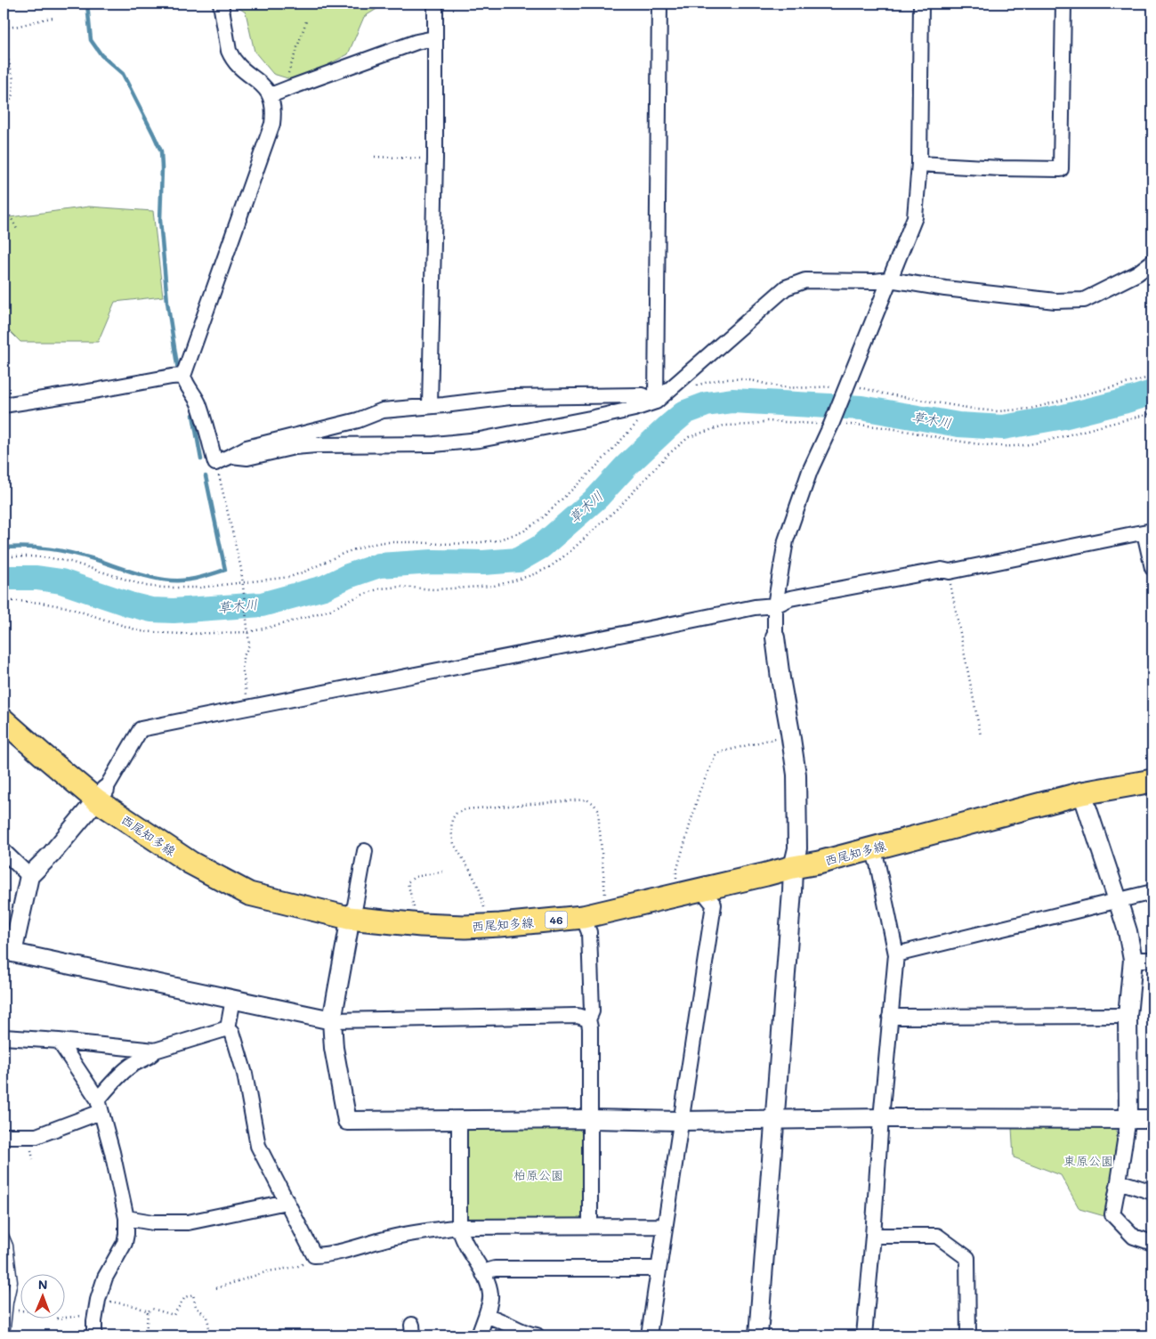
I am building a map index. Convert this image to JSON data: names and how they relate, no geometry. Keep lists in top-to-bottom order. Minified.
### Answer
{"streets":{"main road":["西尾知多線","46"]},"water":["草木川"],"parks":["東原公園","柏原公園"],"north":"top"}
